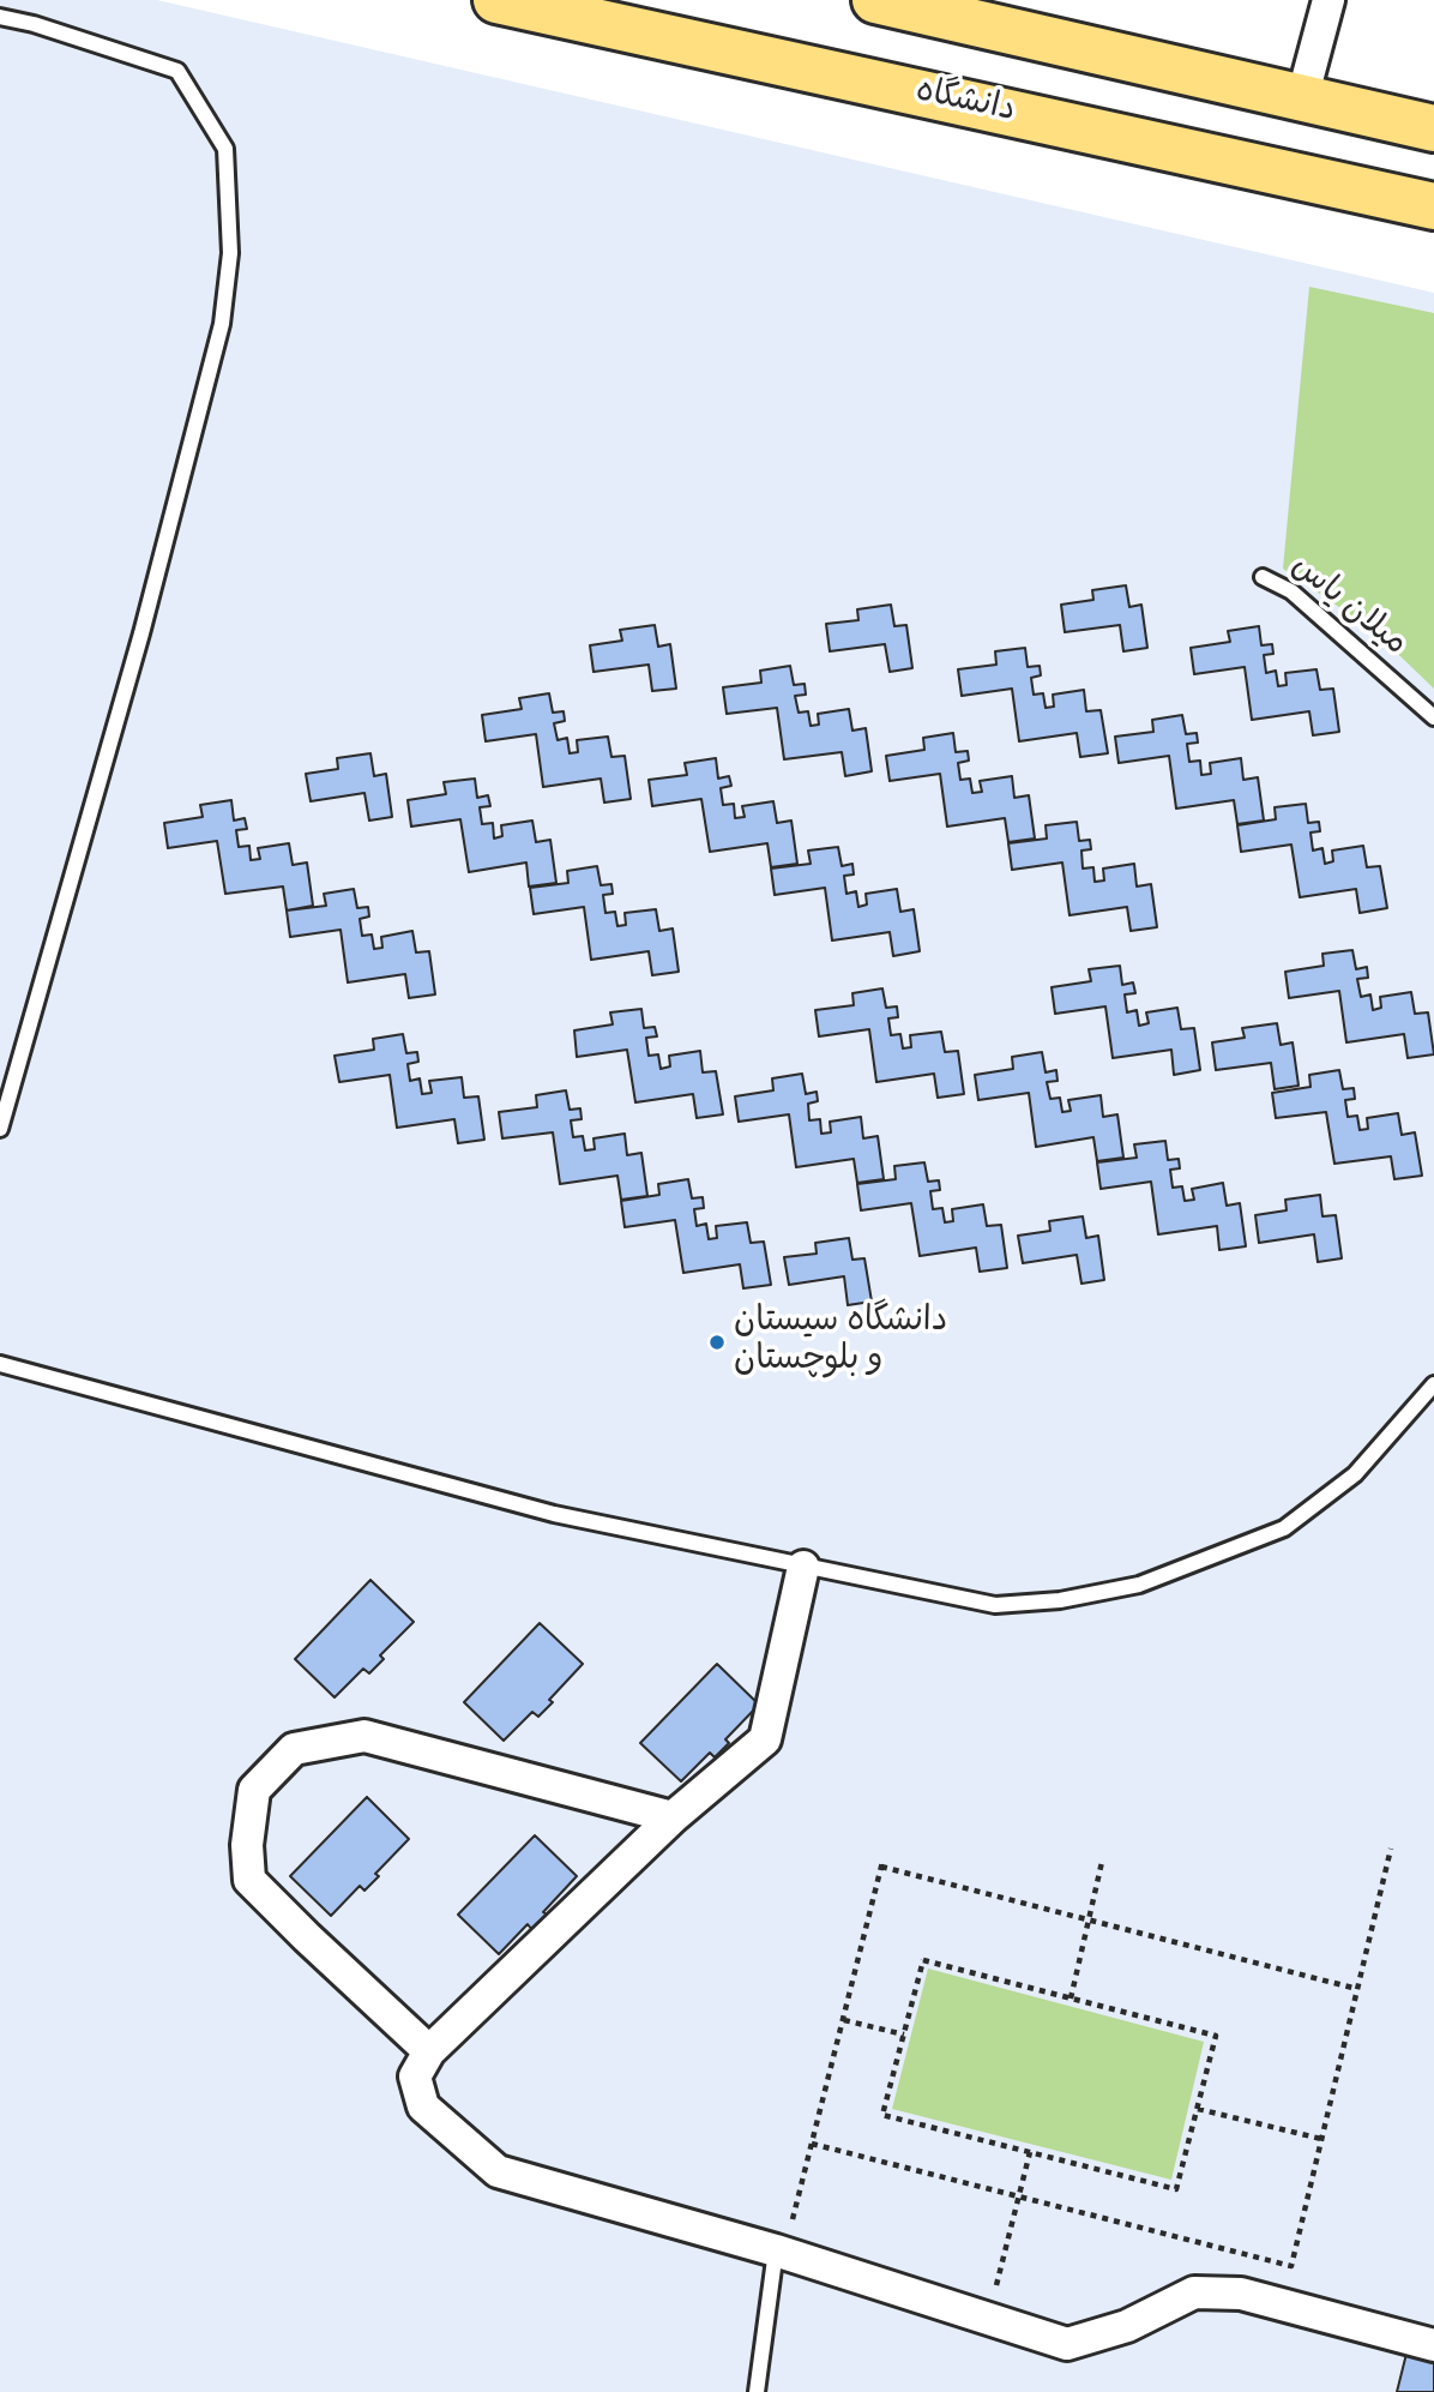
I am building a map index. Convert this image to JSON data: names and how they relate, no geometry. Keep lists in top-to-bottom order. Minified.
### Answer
{"streets":{"main road":["دانشگاه"],"lane":["میلان یاس"]},"places":["دانشگاه سیستان و بلوچستان"]}
